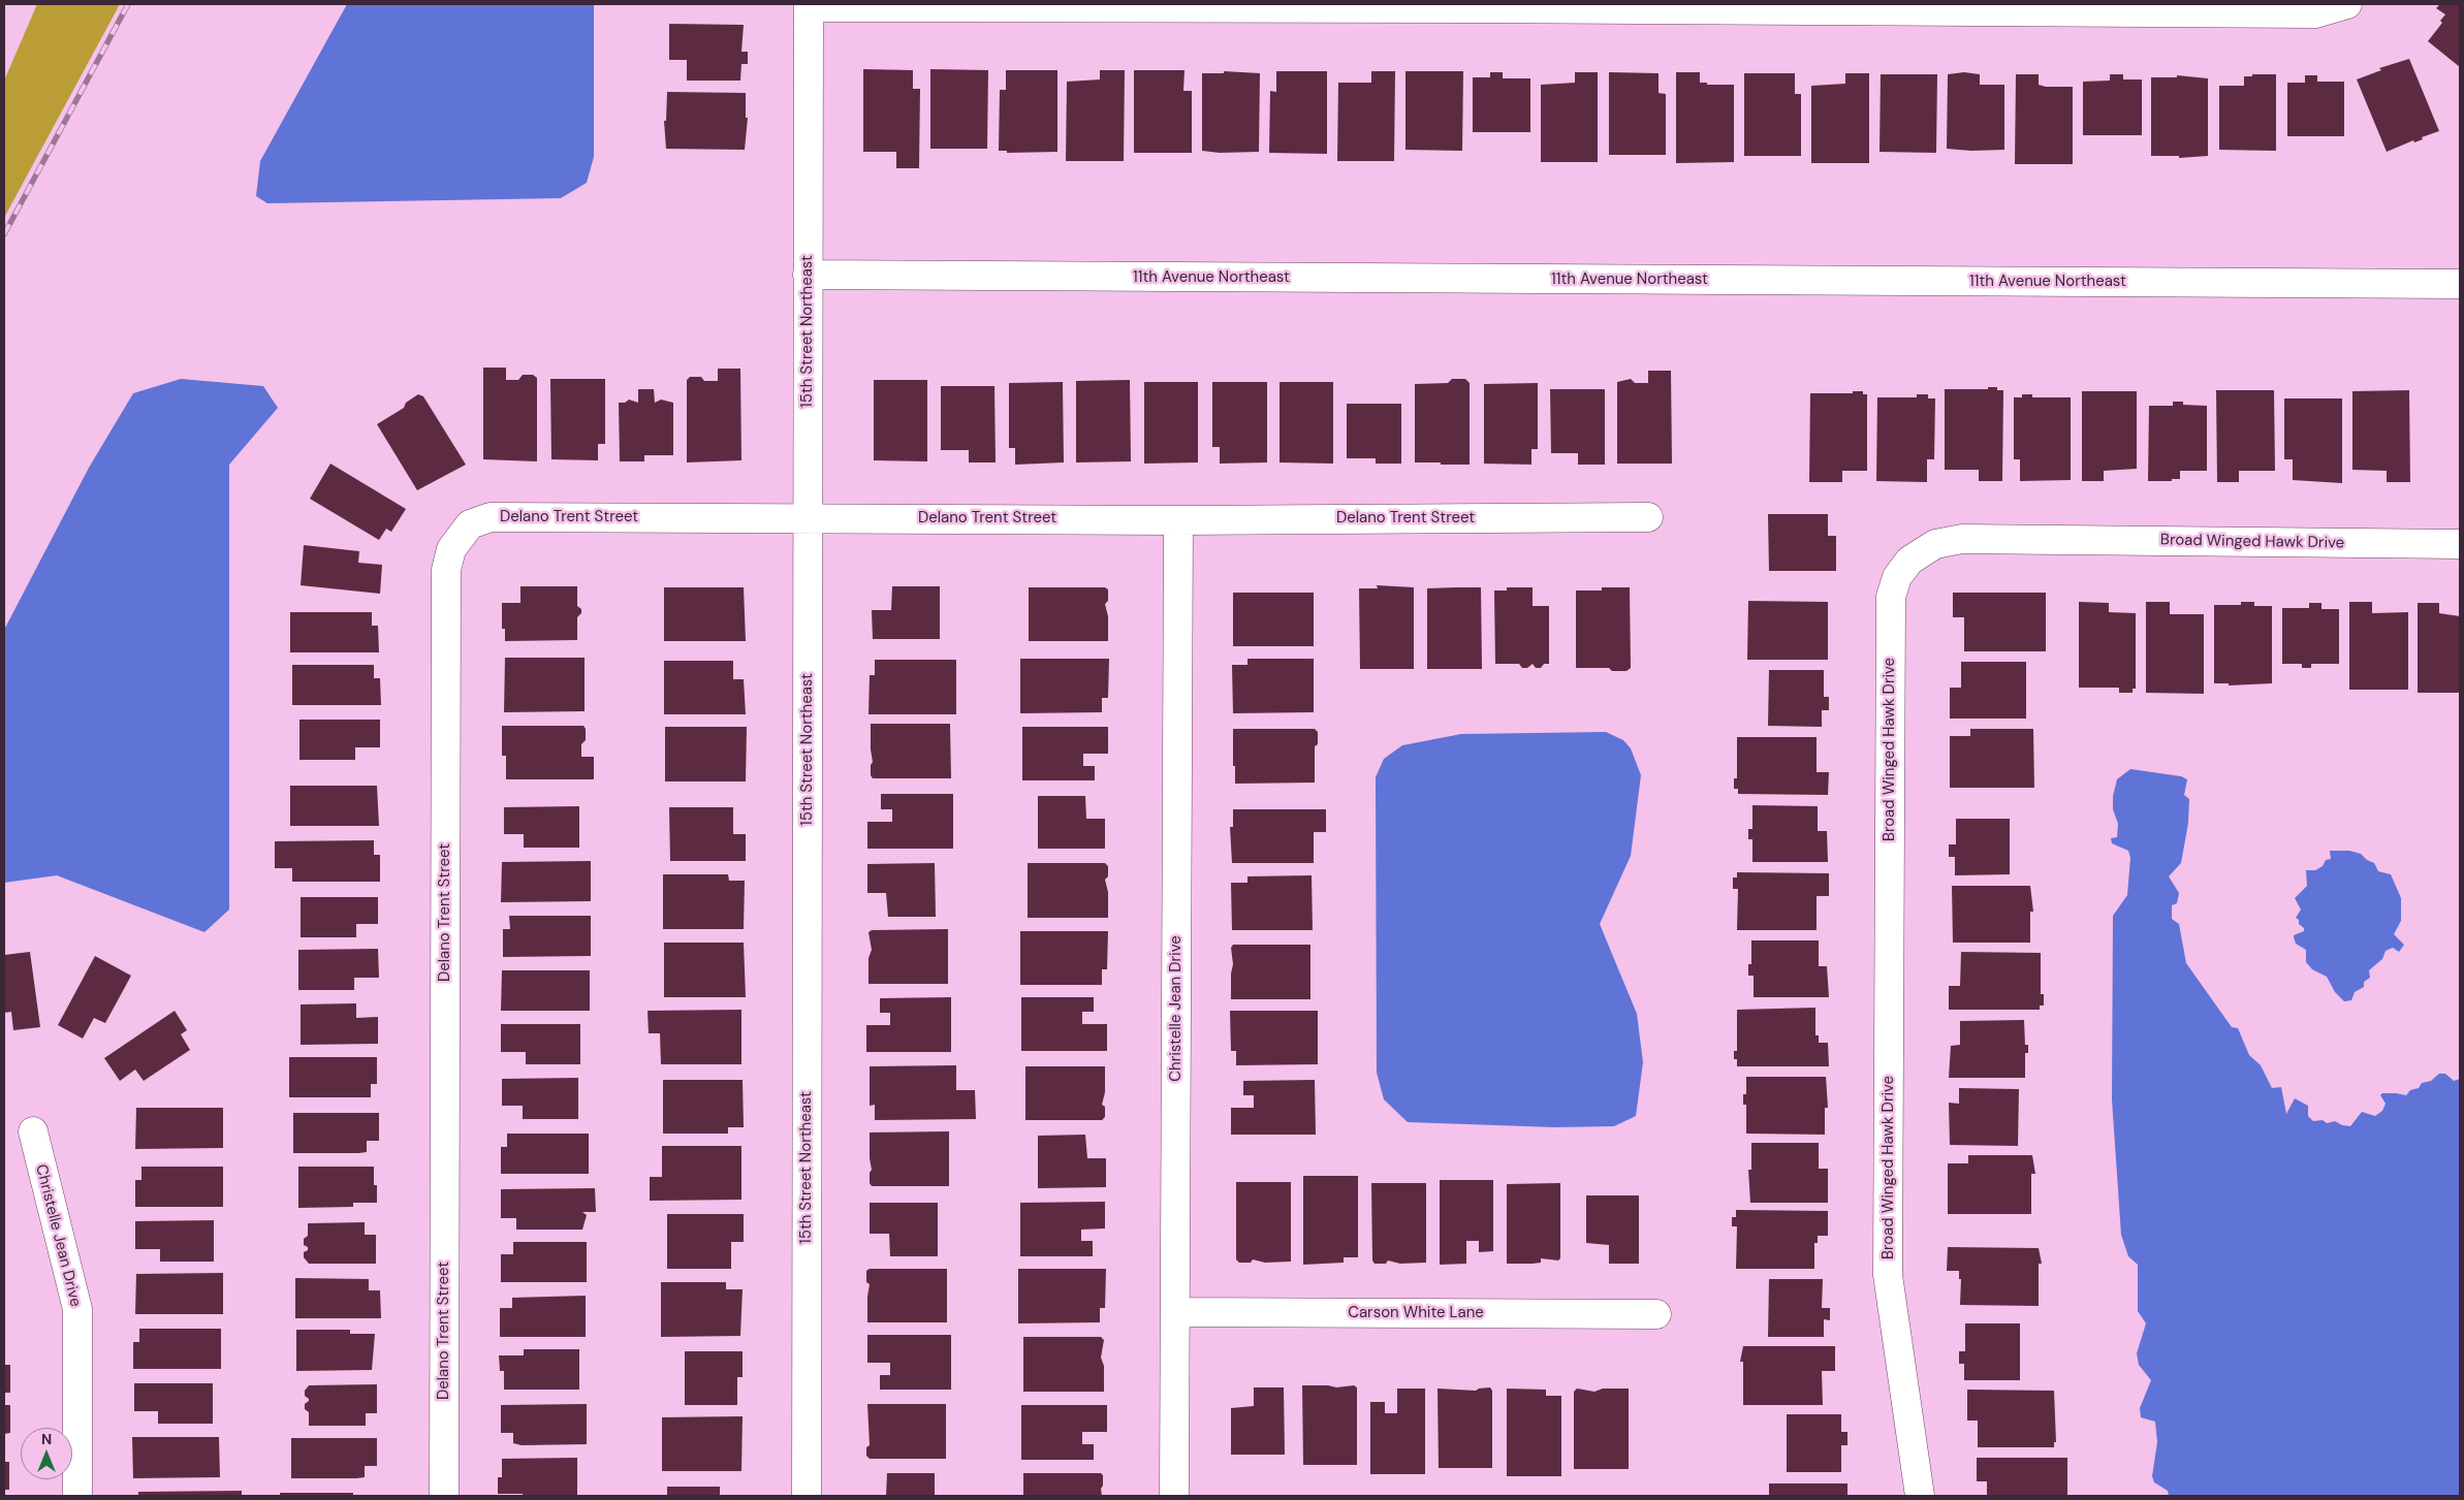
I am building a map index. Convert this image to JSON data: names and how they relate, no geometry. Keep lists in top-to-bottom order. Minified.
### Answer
{"streets":{"street":["11th Avenue Northeast","15th Street Northeast","Delano Trent Street","Broad Winged Hawk Drive","Christelle Jean Drive","Carson White Lane"]},"crossings":[["11th Avenue Northeast","15th Street Northeast"],["15th Street Northeast","Delano Trent Street"],["Delano Trent Street","Christelle Jean Drive"],["Christelle Jean Drive","Carson White Lane"]],"north":"top"}
